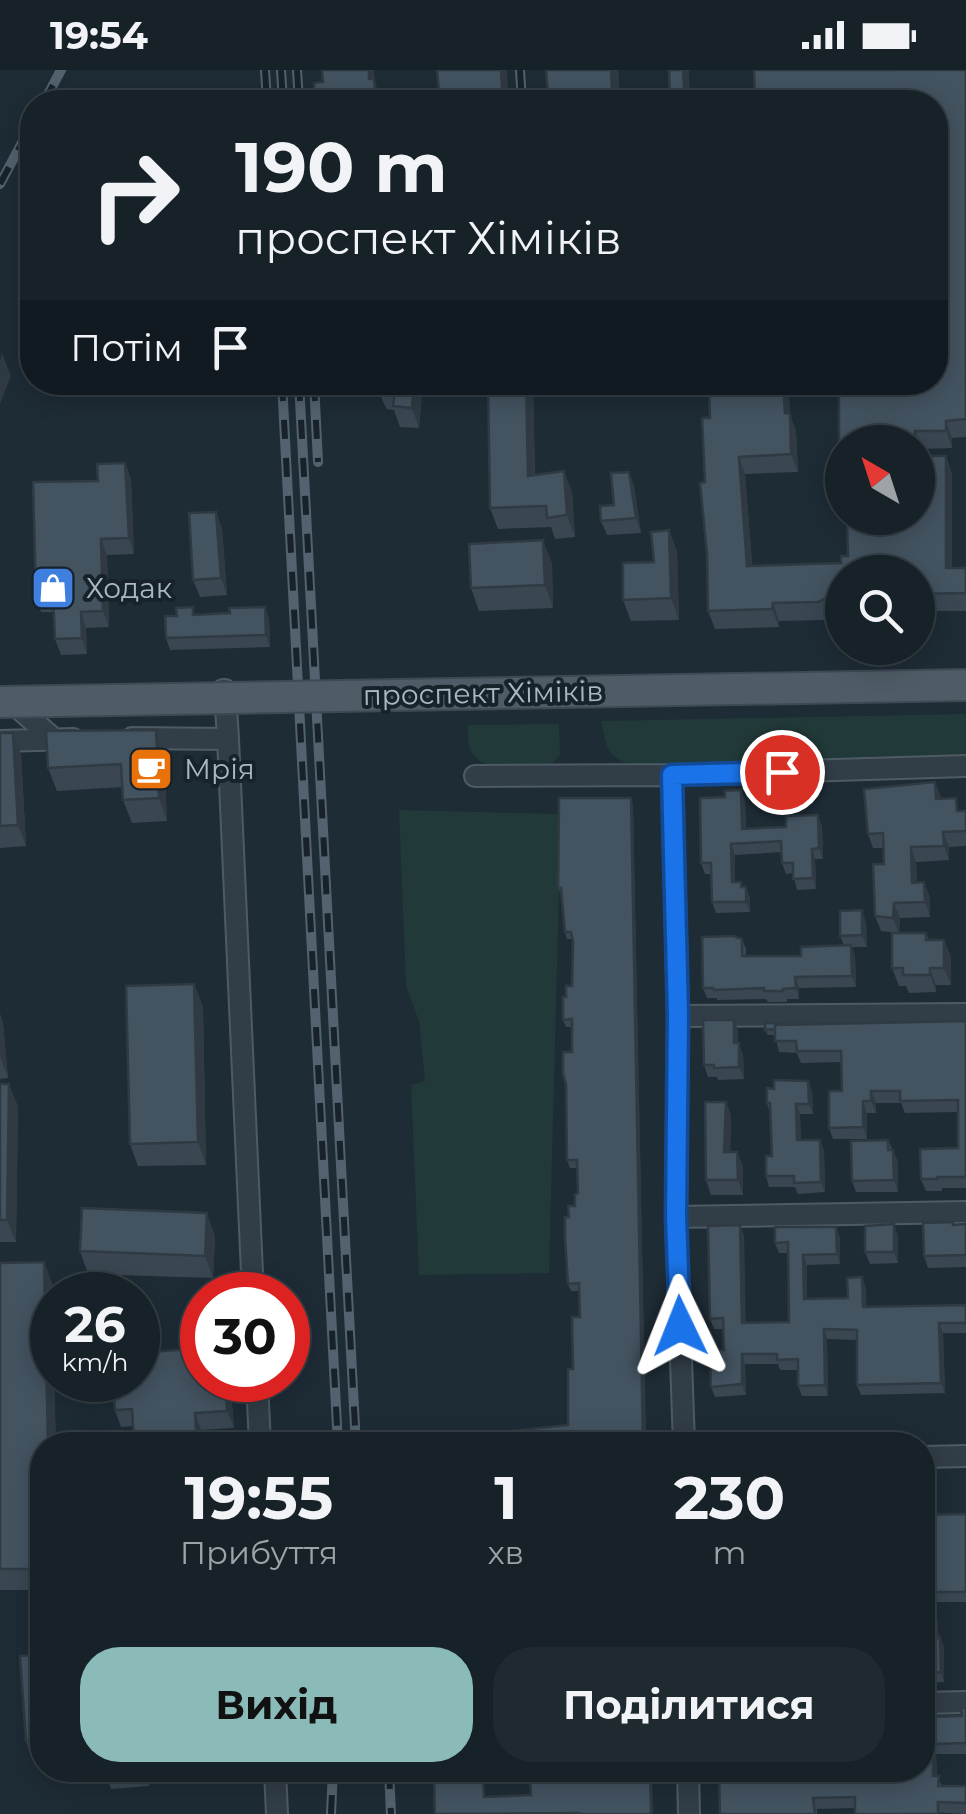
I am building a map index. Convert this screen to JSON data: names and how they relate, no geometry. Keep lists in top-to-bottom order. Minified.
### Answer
{"streets":{"main road":["проспект Хіміків"]},"places":{"shop":["Ходак"],"cafe":["Мрія"]},"north":"top left","page":{"status":"19:54","turn":["190 m","проспект Хіміків"],"then":"Потім","speed":"26 km/h","limit":"30","eta":["19:55","Прибуття","1","хв","230","m"],"buttons":["Вихід","Поділитися"]}}
